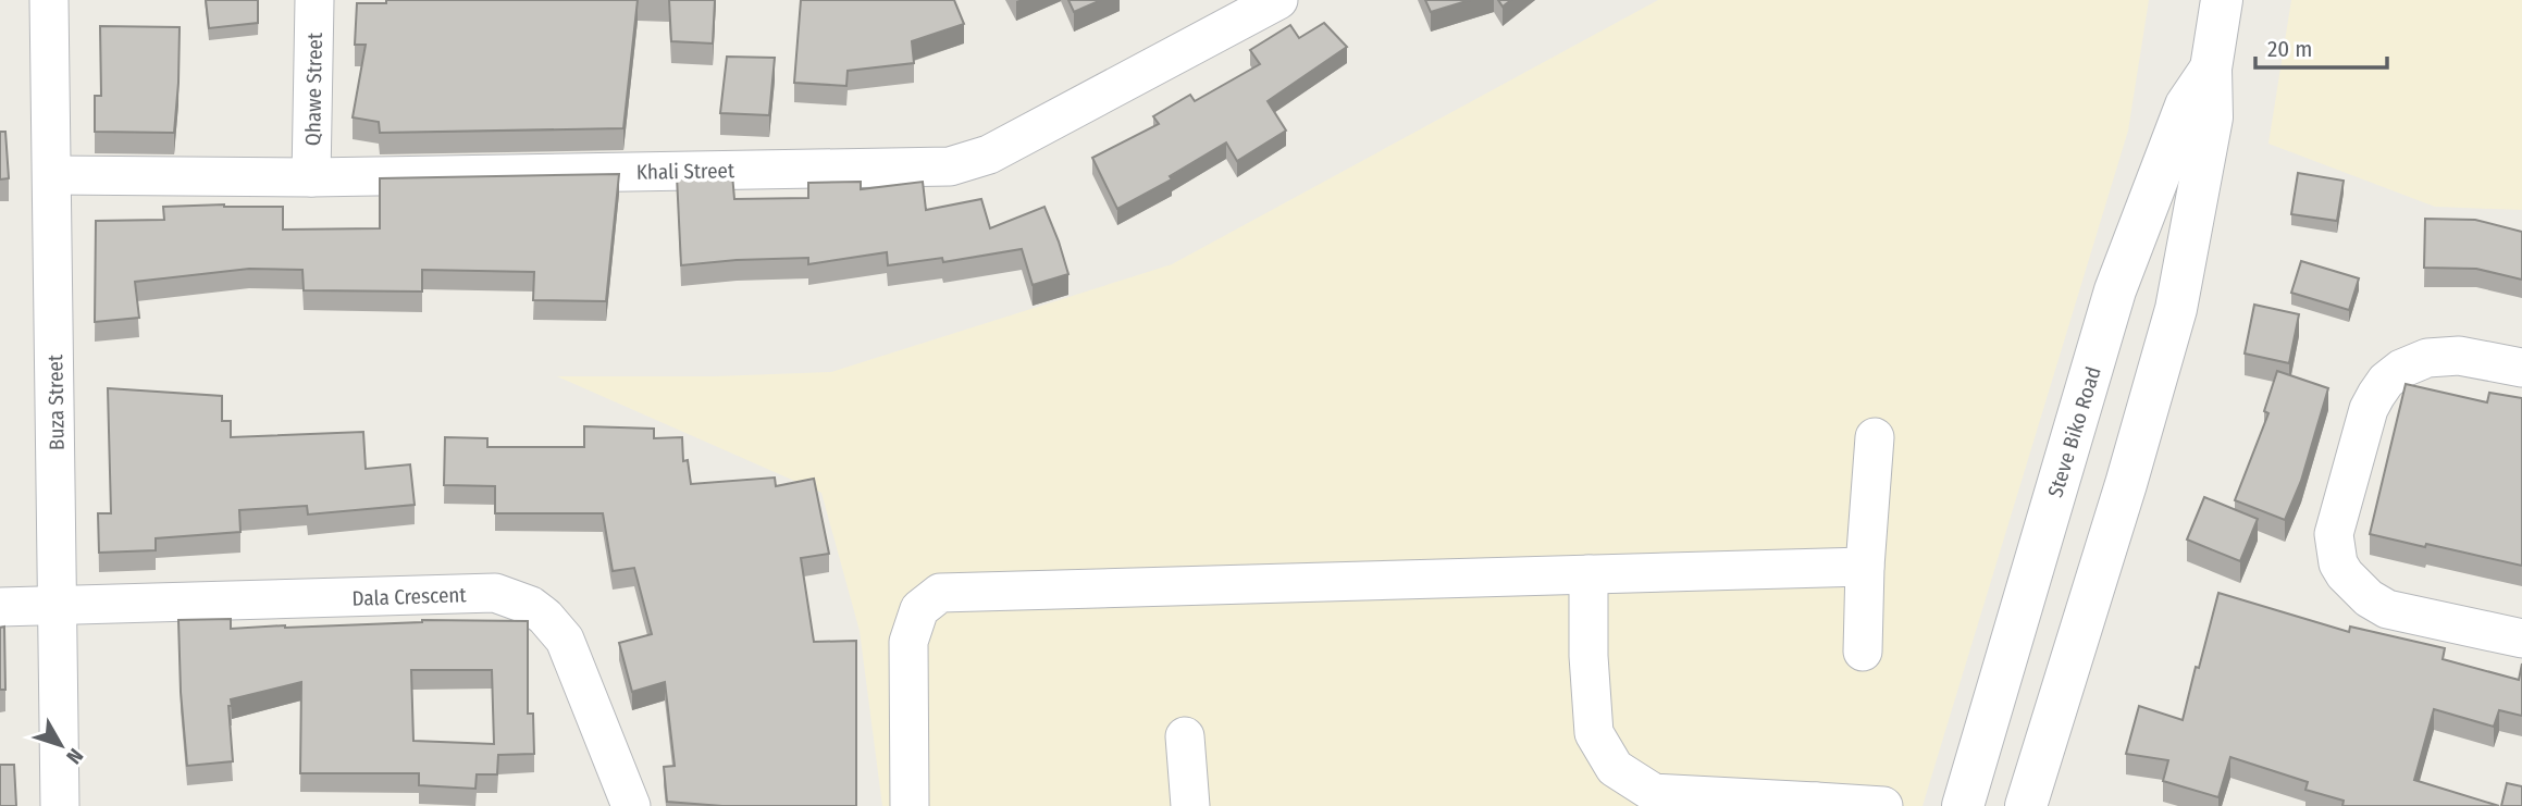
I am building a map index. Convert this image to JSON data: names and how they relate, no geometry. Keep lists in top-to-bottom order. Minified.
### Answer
{"streets":{"street":["Qhawe Street","Khali Street","Buza Street","Steve Biko Road","Dala Crescent"]},"crossings":[["Qhawe Street","Khali Street"],["Khali Street","Buza Street"],["Buza Street","Dala Crescent"]],"scale_bar":"20 m","north":"bottom right"}
